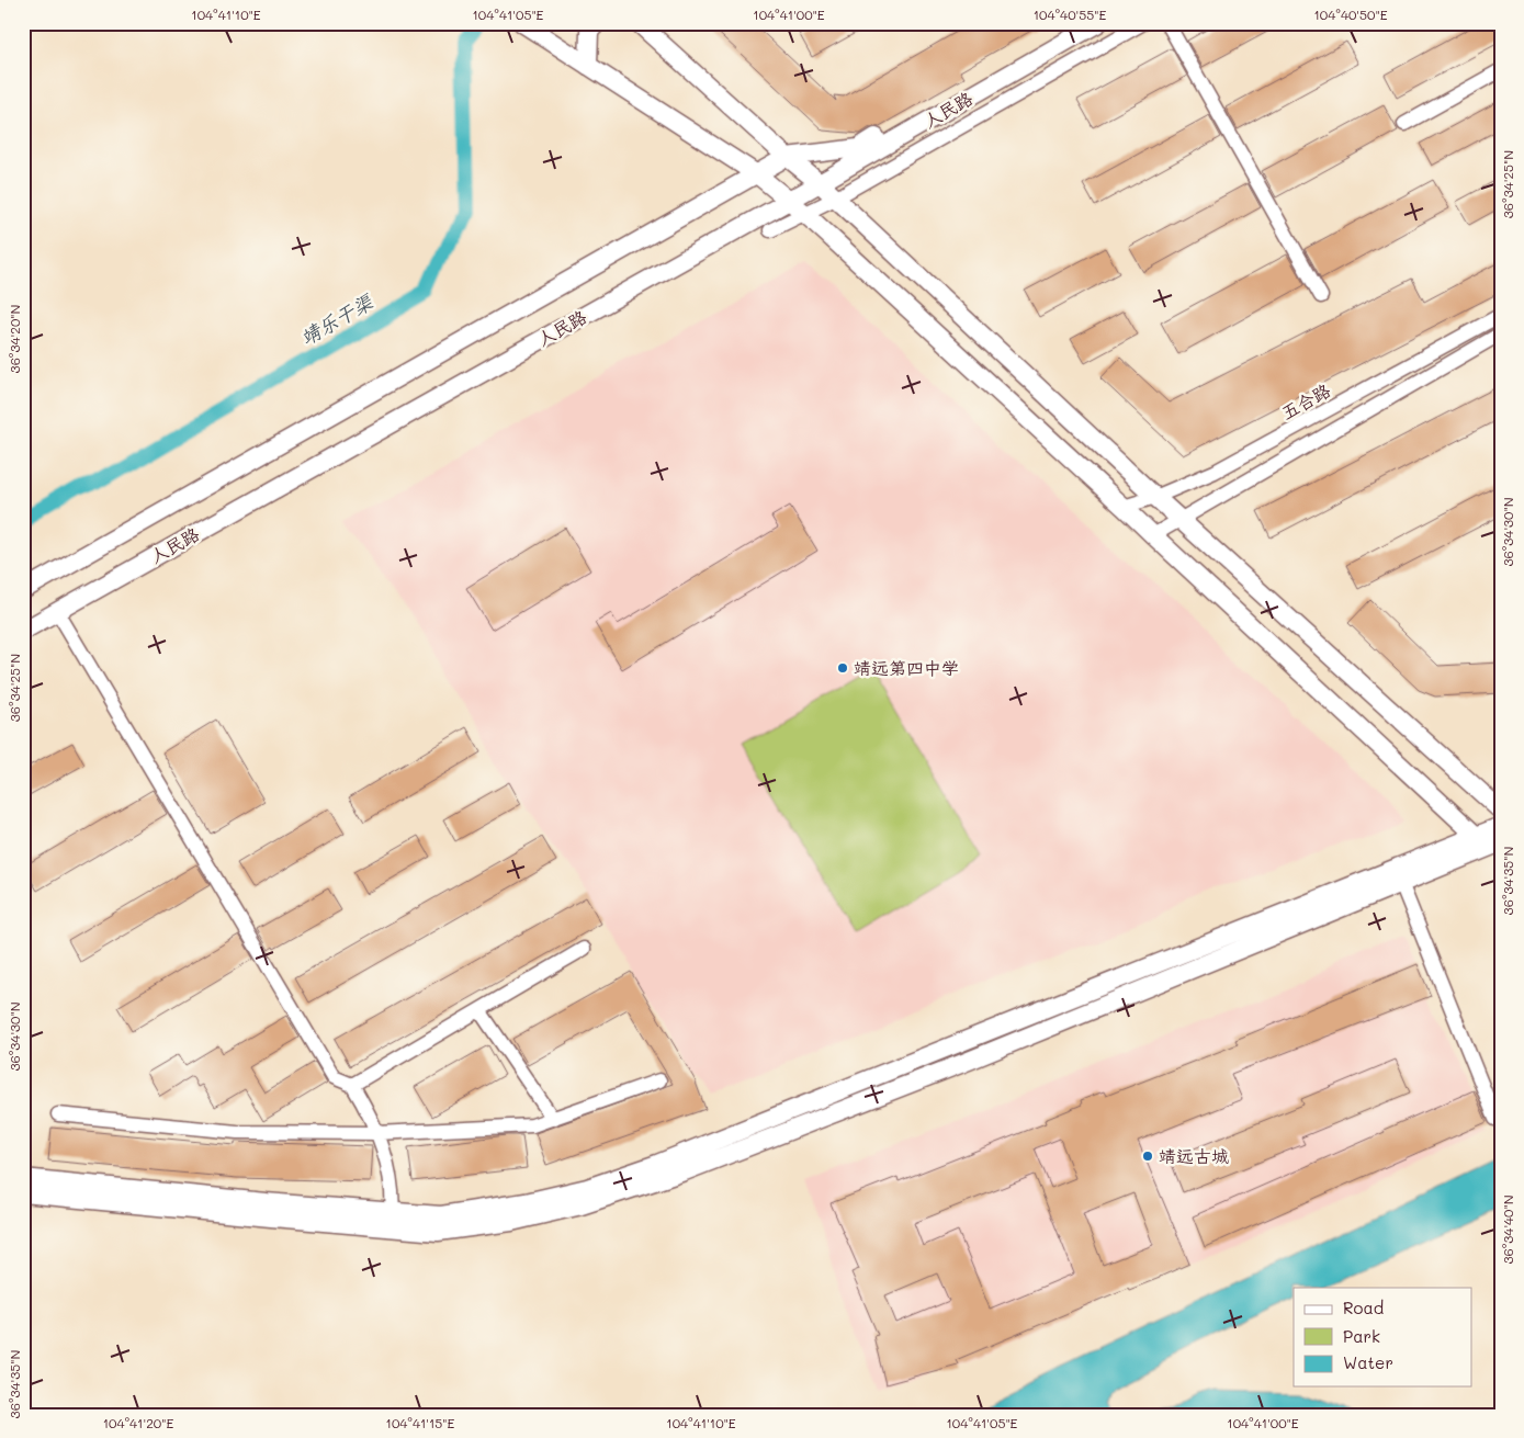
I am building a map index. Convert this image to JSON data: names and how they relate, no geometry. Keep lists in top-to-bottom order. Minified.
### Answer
{"streets":{"main road":["人民路"],"street":["五合路"]},"water":["靖乐干渠"],"places":["靖远第四中学","靖远古城"],"legend":["Road","Park","Water"],"coordinates":["104°41'10\"E","104°41'05\"E","104°41'00\"E","104°40'55\"E","104°40'50\"E","36°34'25\"N","36°34'20\"N","36°34'30\"N","36°34'35\"N","36°34'40\"N","104°41'20\"E","104°41'15\"E"]}
